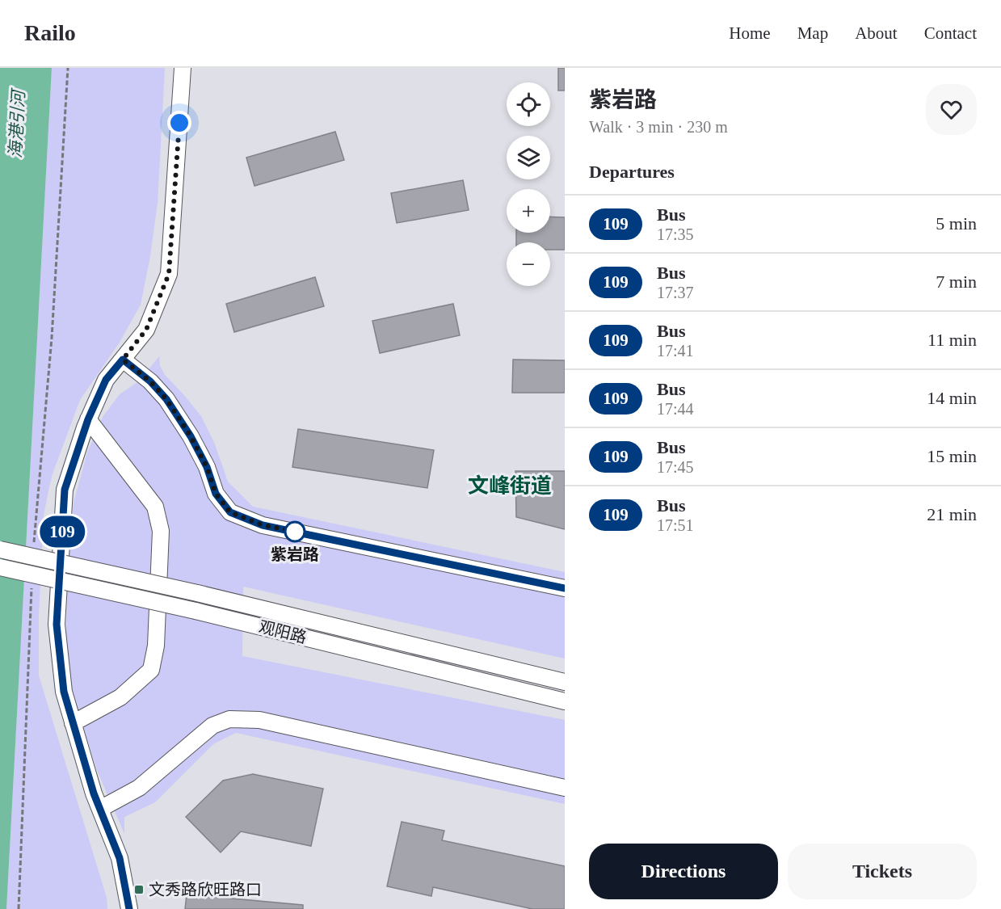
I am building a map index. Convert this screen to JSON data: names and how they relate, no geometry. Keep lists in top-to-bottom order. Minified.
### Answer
{"streets":{"street":["观阳路"]},"districts":["文峰街道"],"water":["海港引河"],"places":{"other":["紫岩路"],"transit":["文秀路欣旺路口"]},"lines":["bus line 109"],"page":{"header":"Railo","nav":["Home","Map","About","Contact"],"on_map":"109","heading":[["紫岩路","Walk · 3 min · 230 m"],"Departures"],"map_buttons":["+","−"],"list":[{"mark":"109","name":"Bus","note":"17:35","value":"5 min"},{"mark":"109","name":"Bus","note":"17:37","value":"7 min"},{"mark":"109","name":"Bus","note":"17:41","value":"11 min"},{"mark":"109","name":"Bus","note":"17:44","value":"14 min"},{"mark":"109","name":"Bus","note":"17:45","value":"15 min"},{"mark":"109","name":"Bus","note":"17:51","value":"21 min"}],"buttons":["Directions","Tickets"]}}
